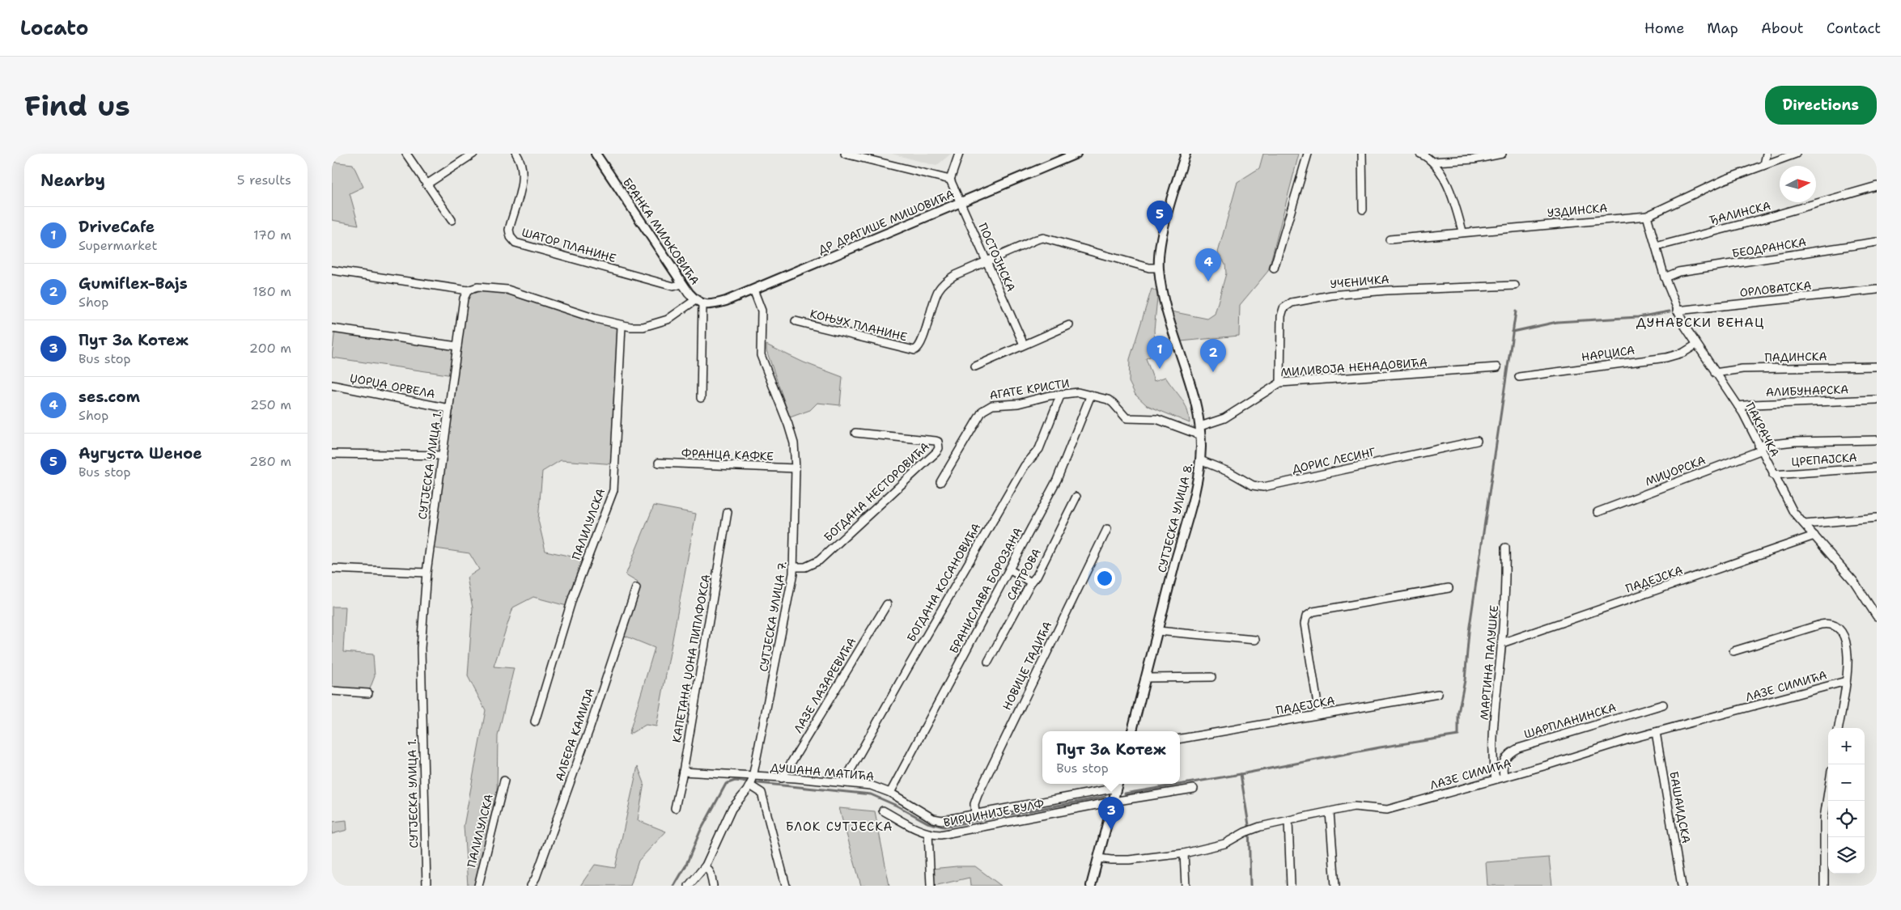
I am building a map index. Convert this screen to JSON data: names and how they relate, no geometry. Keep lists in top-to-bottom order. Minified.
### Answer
{"streets":{"street":["УЗДИНСКА","ЂАЛИНСКА","ДР ДРАГИШЕ МИШОВИЋА","БРАНКА МИЉКОВИЋА","ШАТОР ПЛАНИНЕ","БЕОДРАНСКА","ПОСТОЈНСКА","УЧЕНИЧКА","ОРЛОВАТСКА","КОЊУХ ПЛАНИНЕ","НАРЦИСА","ПАДИНСКА","МИЛИВОЈА НЕНАДОВИЋА","ЏОРЏА ОРВЕЛА","АГАТЕ КРИСТИ","АЛИБУНАРСКА","ПАКРАЧКА","ФРАНЦА КАФКЕ","ЦРЕПАЈСКА","ДОРИС ЛЕСИНГ","СУТЈЕСКА УЛИЦА 1.","МИЏОРСКА","БОГДАНА НЕСТОРОВИЋА","СУТЈЕСКА УЛИЦА 8.","ПАЛИЛУЛСКА","САРТРОВА","ПАДЕЈСКА","БОГДАНА КОСАНОВИЋА","БРАНИСЛАВА БОРОЗАНА","СУТЈЕСКА УЛИЦА 7.","КАПЕТАНА ЏОНА ПИПЛФОКСА","МАРТИНА ПАЛУШКЕ","НОВИЦЕ ТАДИЋА","ЛАЗЕ ЛАЗАРЕВИЋА","ЛАЗЕ СИМИЋА","ШАРПЛАНИНСКА","АЛБЕРА КАМИЈА","ДУШАНА МАТИЋА","БАШАИДСКА","ВИРЏИНИЈЕ ВУЛФ"]},"crossings":[["УЗДИНСКА","ПАКРАЧКА"],["ЂАЛИНСКА","ПАКРАЧКА"],["ДР ДРАГИШЕ МИШОВИЋА","БРАНКА МИЉКОВИЋА"],["ДР ДРАГИШЕ МИШОВИЋА","ПОСТОЈНСКА"],["ДР ДРАГИШЕ МИШОВИЋА","СУТЈЕСКА УЛИЦА 7."],["БРАНКА МИЉКОВИЋА","ШАТОР ПЛАНИНЕ"],["БЕОДРАНСКА","ПАКРАЧКА"],["ПОСТОЈНСКА","КОЊУХ ПЛАНИНЕ"],["УЧЕНИЧКА","МИЛИВОЈА НЕНАДОВИЋА"],["ОРЛОВАТСКА","ПАКРАЧКА"],["НАРЦИСА","ПАКРАЧКА"],["ПАДИНСКА","ПАКРАЧКА"],["МИЛИВОЈА НЕНАДОВИЋА","АГАТЕ КРИСТИ"],["МИЛИВОЈА НЕНАДОВИЋА","СУТЈЕСКА УЛИЦА 8."],["ЏОРЏА ОРВЕЛА","СУТЈЕСКА УЛИЦА 1."],["АГАТЕ КРИСТИ","СУТЈЕСКА УЛИЦА 8."],["АГАТЕ КРИСТИ","БОГДАНА КОСАНОВИЋА"],["АГАТЕ КРИСТИ","БРАНИСЛАВА БОРОЗАНА"],["АЛИБУНАРСКА","ПАКРАЧКА"],["ПАКРАЧКА","ЦРЕПАЈСКА"],["ПАКРАЧКА","МИЏОРСКА"],["ПАКРАЧКА","ПАДЕЈСКА"],["ФРАНЦА КАФКЕ","СУТЈЕСКА УЛИЦА 7."],["ДОРИС ЛЕСИНГ","СУТЈЕСКА УЛИЦА 8."],["БОГДАНА НЕСТОРОВИЋА","СУТЈЕСКА УЛИЦА 7."],["ПАДЕЈСКА","МАРТИНА ПАЛУШКЕ"],["БОГДАНА КОСАНОВИЋА","ДУШАНА МАТИЋА"],["БРАНИСЛАВА БОРОЗАНА","ДУШАНА МАТИЋА"],["СУТЈЕСКА УЛИЦА 7.","ДУШАНА МАТИЋА"],["КАПЕТАНА ЏОНА ПИПЛФОКСА","ДУШАНА МАТИЋА"],["МАРТИНА ПАЛУШКЕ","ЛАЗЕ СИМИЋА"],["НОВИЦЕ ТАДИЋА","ДУШАНА МАТИЋА"],["ЛАЗЕ ЛАЗАРЕВИЋА","ДУШАНА МАТИЋА"],["ЛАЗЕ СИМИЋА","ШАРПЛАНИНСКА"],["ЛАЗЕ СИМИЋА","БАШАИДСКА"]],"districts":["ДУНАВСКИ ВЕНАЦ","БЛОК СУТЈЕСКА"],"north":"right","page":{"header":"Locato","nav":["Home","Map","About","Contact"],"buttons":"Directions","title":"Find us","heading":["Nearby","5 results"],"pins":["5","4","1","2","3"],"list":[{"mark":"1","name":"DriveCafe","note":"Supermarket","value":"170 m"},{"mark":"2","name":"Gumiflex-Bajs","note":"Shop","value":"180 m"},{"mark":"3","name":"Пут За Котеж","note":"Bus stop","value":"200 m"},{"mark":"4","name":"ses.com","note":"Shop","value":"250 m"},{"mark":"5","name":"Аугуста Шеное","note":"Bus stop","value":"280 m"}],"map_buttons":["+","−"],"popup":["Пут За Котеж","Bus stop"]}}
